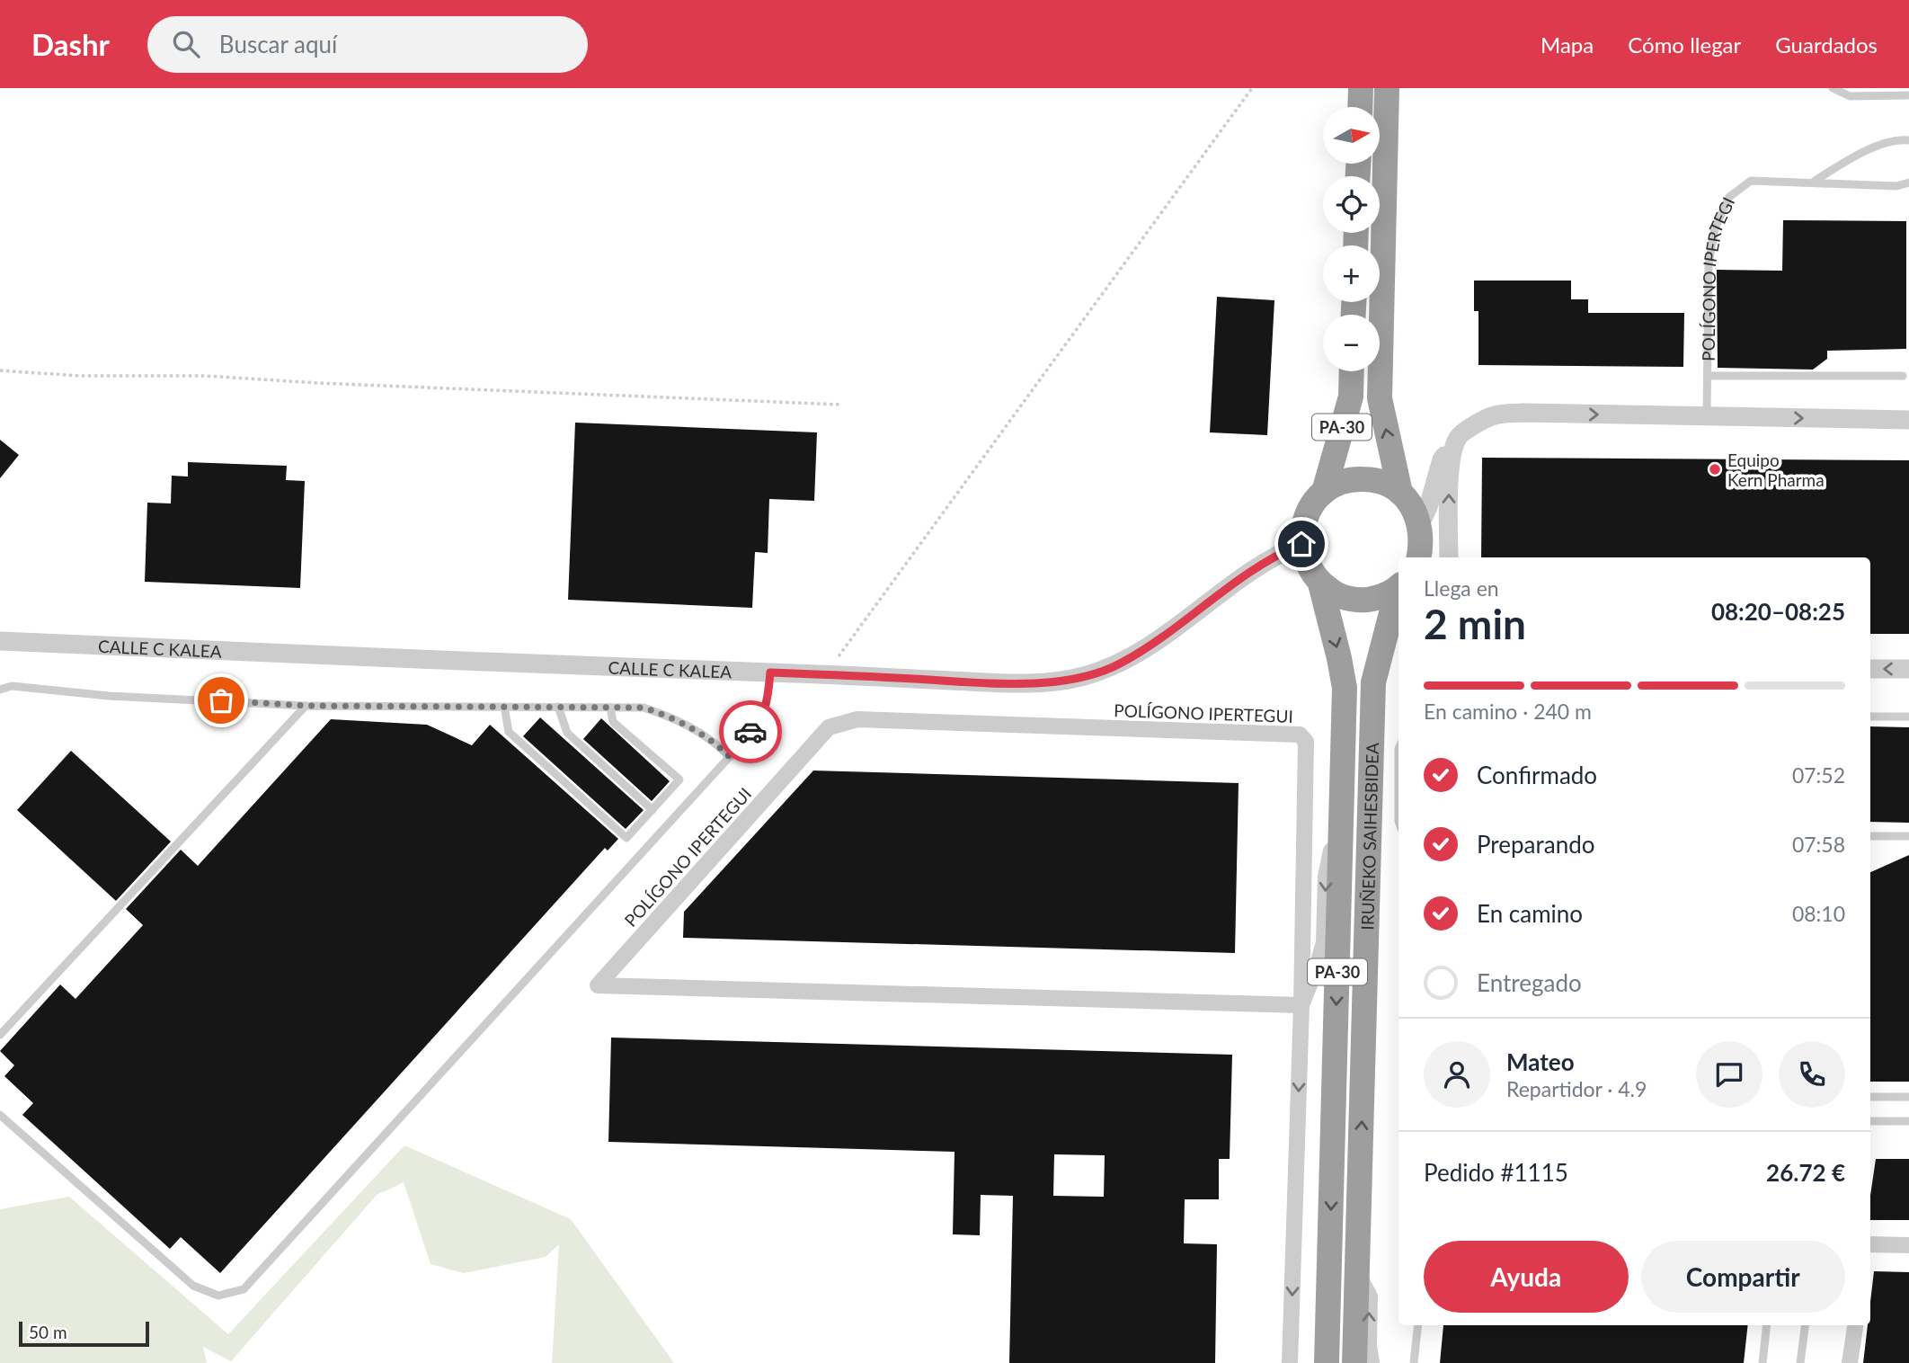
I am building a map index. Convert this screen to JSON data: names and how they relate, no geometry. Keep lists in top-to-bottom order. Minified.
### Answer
{"streets":{"highway":["PA-30","IRUÑEKO SAIHESBIDEA"],"street":["CALLE C KALEA","POLÍGONO IPERTEGUI"],"lane":["POLÍGONO IPERTEGI"]},"crossings":[["PA-30","CALLE C KALEA"],["PA-30","IRUÑEKO SAIHESBIDEA"],["POLÍGONO IPERTEGUI","IRUÑEKO SAIHESBIDEA"]],"places":["Equipo Kern Pharma"],"scale_bar":"50 m","north":"right","page":{"header":"Dashr","search":"Buscar aquí","nav":["Mapa","Cómo llegar","Guardados"],"map_buttons":["+","−"],"heading":["2 min","Llega en","08:20–08:25"],"panel":["Mateo","Repartidor · 4.9","Pedido #1115","26.72 €"],"bar":"En camino · 240 m","list":[["Confirmado","07:52"],["Preparando","07:58"],["En camino","08:10"],"Entregado"],"buttons":["Ayuda","Compartir"],"scale":"50 m"}}
